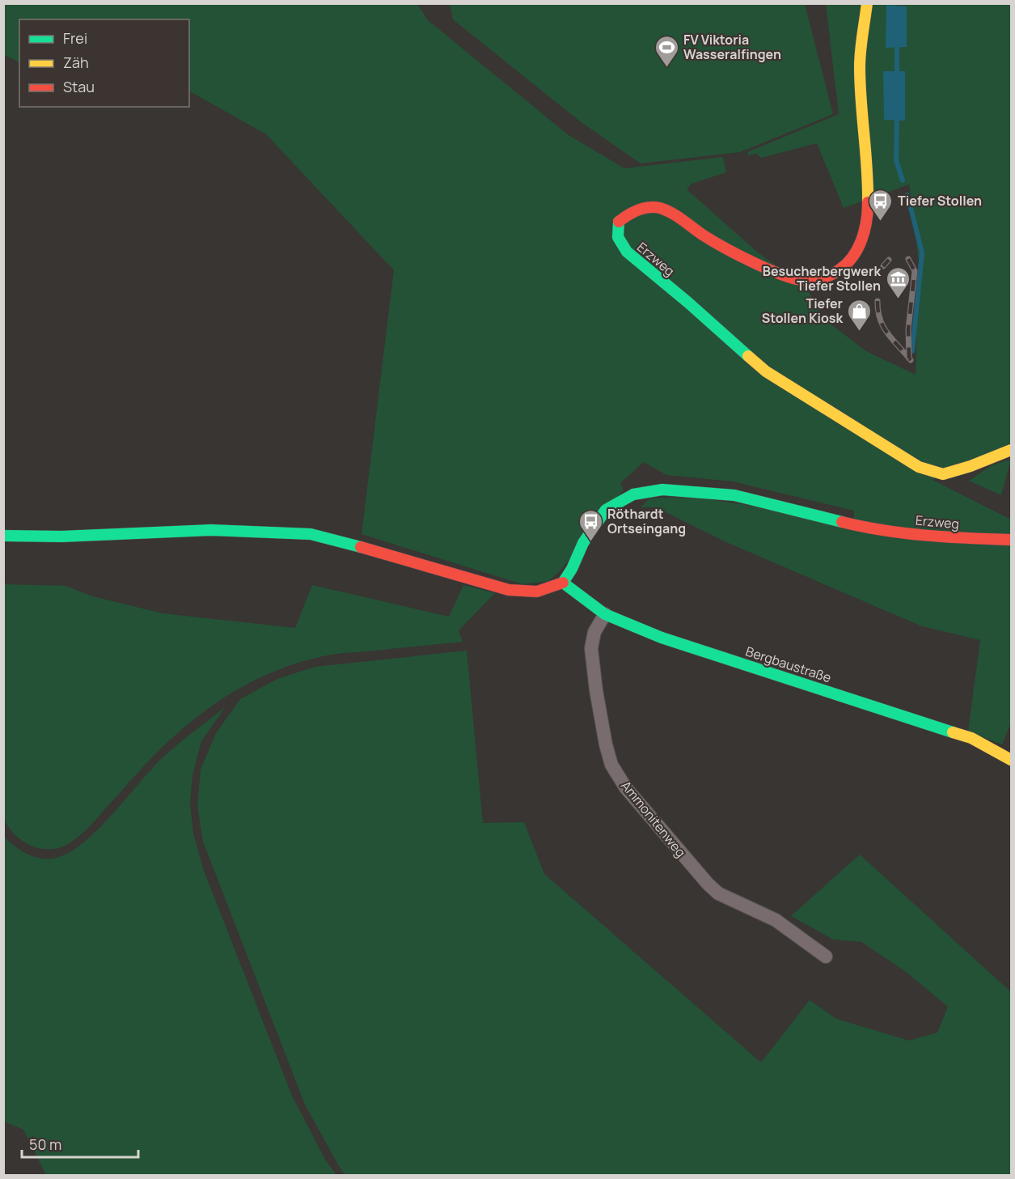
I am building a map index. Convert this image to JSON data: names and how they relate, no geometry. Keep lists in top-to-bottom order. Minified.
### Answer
{"streets":{"street":["Erzweg","Bergbaustraße","Ammonitenweg"]},"crossings":[["Erzweg","Bergbaustraße"],["Bergbaustraße","Ammonitenweg"]],"places":{"sports":["FV Viktoria Wasseralfingen"],"bus stop":["Tiefer Stollen","Röthardt Ortseingang"],"museum":["Besucherbergwerk Tiefer Stollen"],"shop":["Tiefer Stollen Kiosk"]},"legend":["Frei","Zäh","Stau"],"scale_bar":"50 m"}
